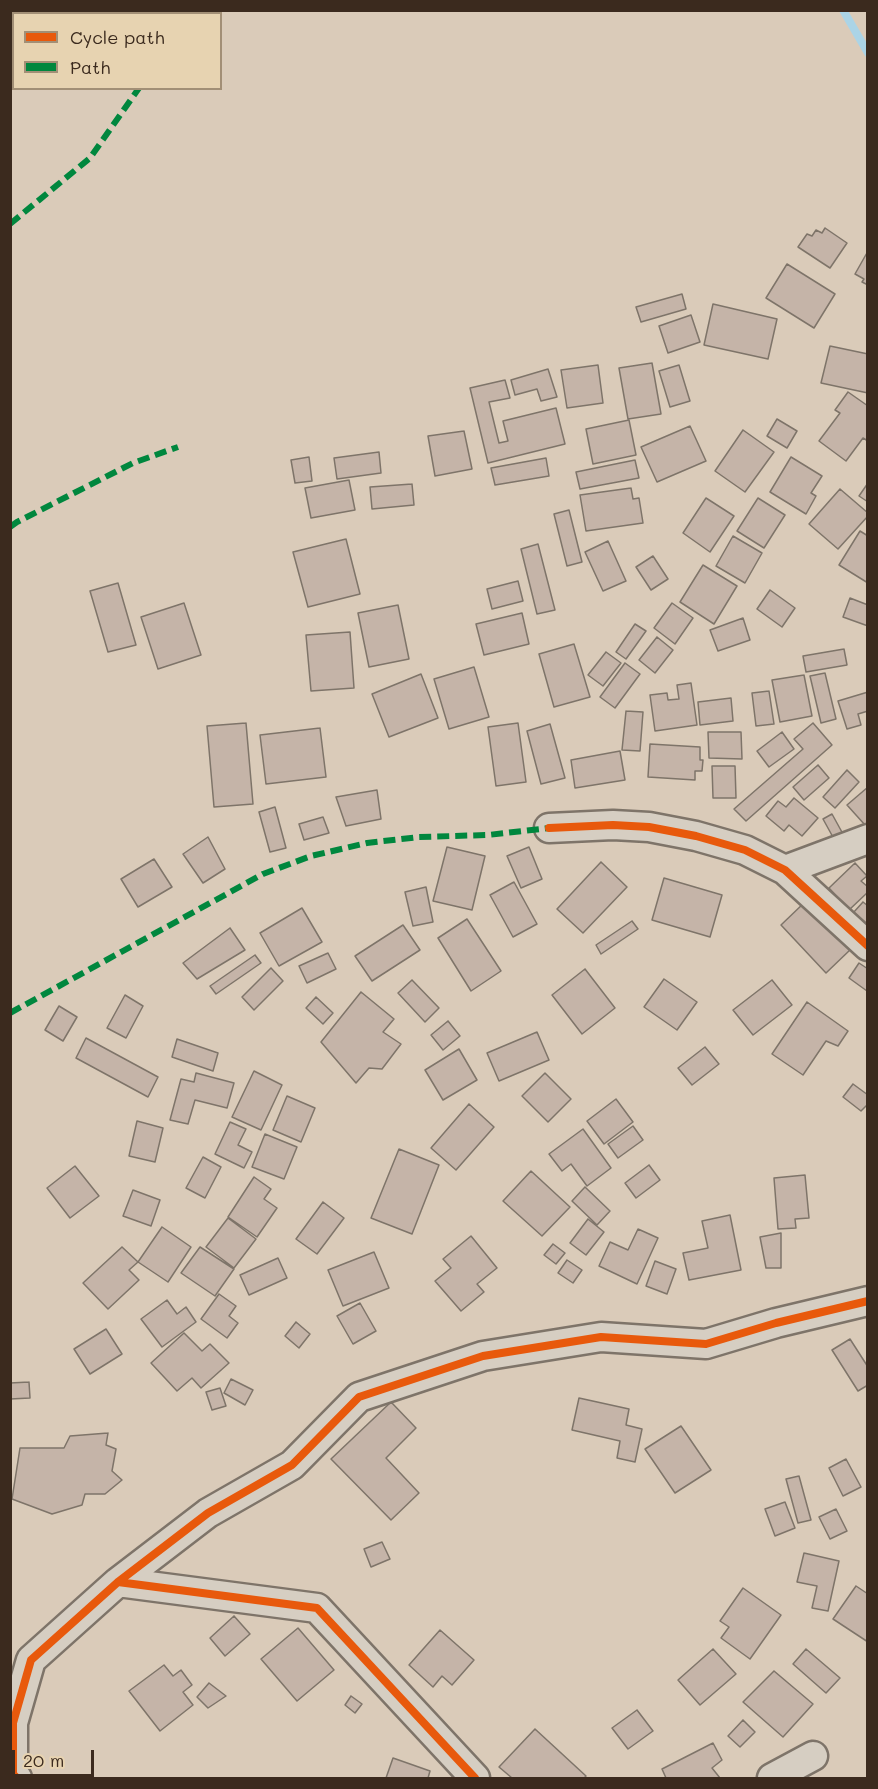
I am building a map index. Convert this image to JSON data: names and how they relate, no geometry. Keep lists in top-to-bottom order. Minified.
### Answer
{"legend":["Cycle path","Path"],"scale_bar":"20 m"}
